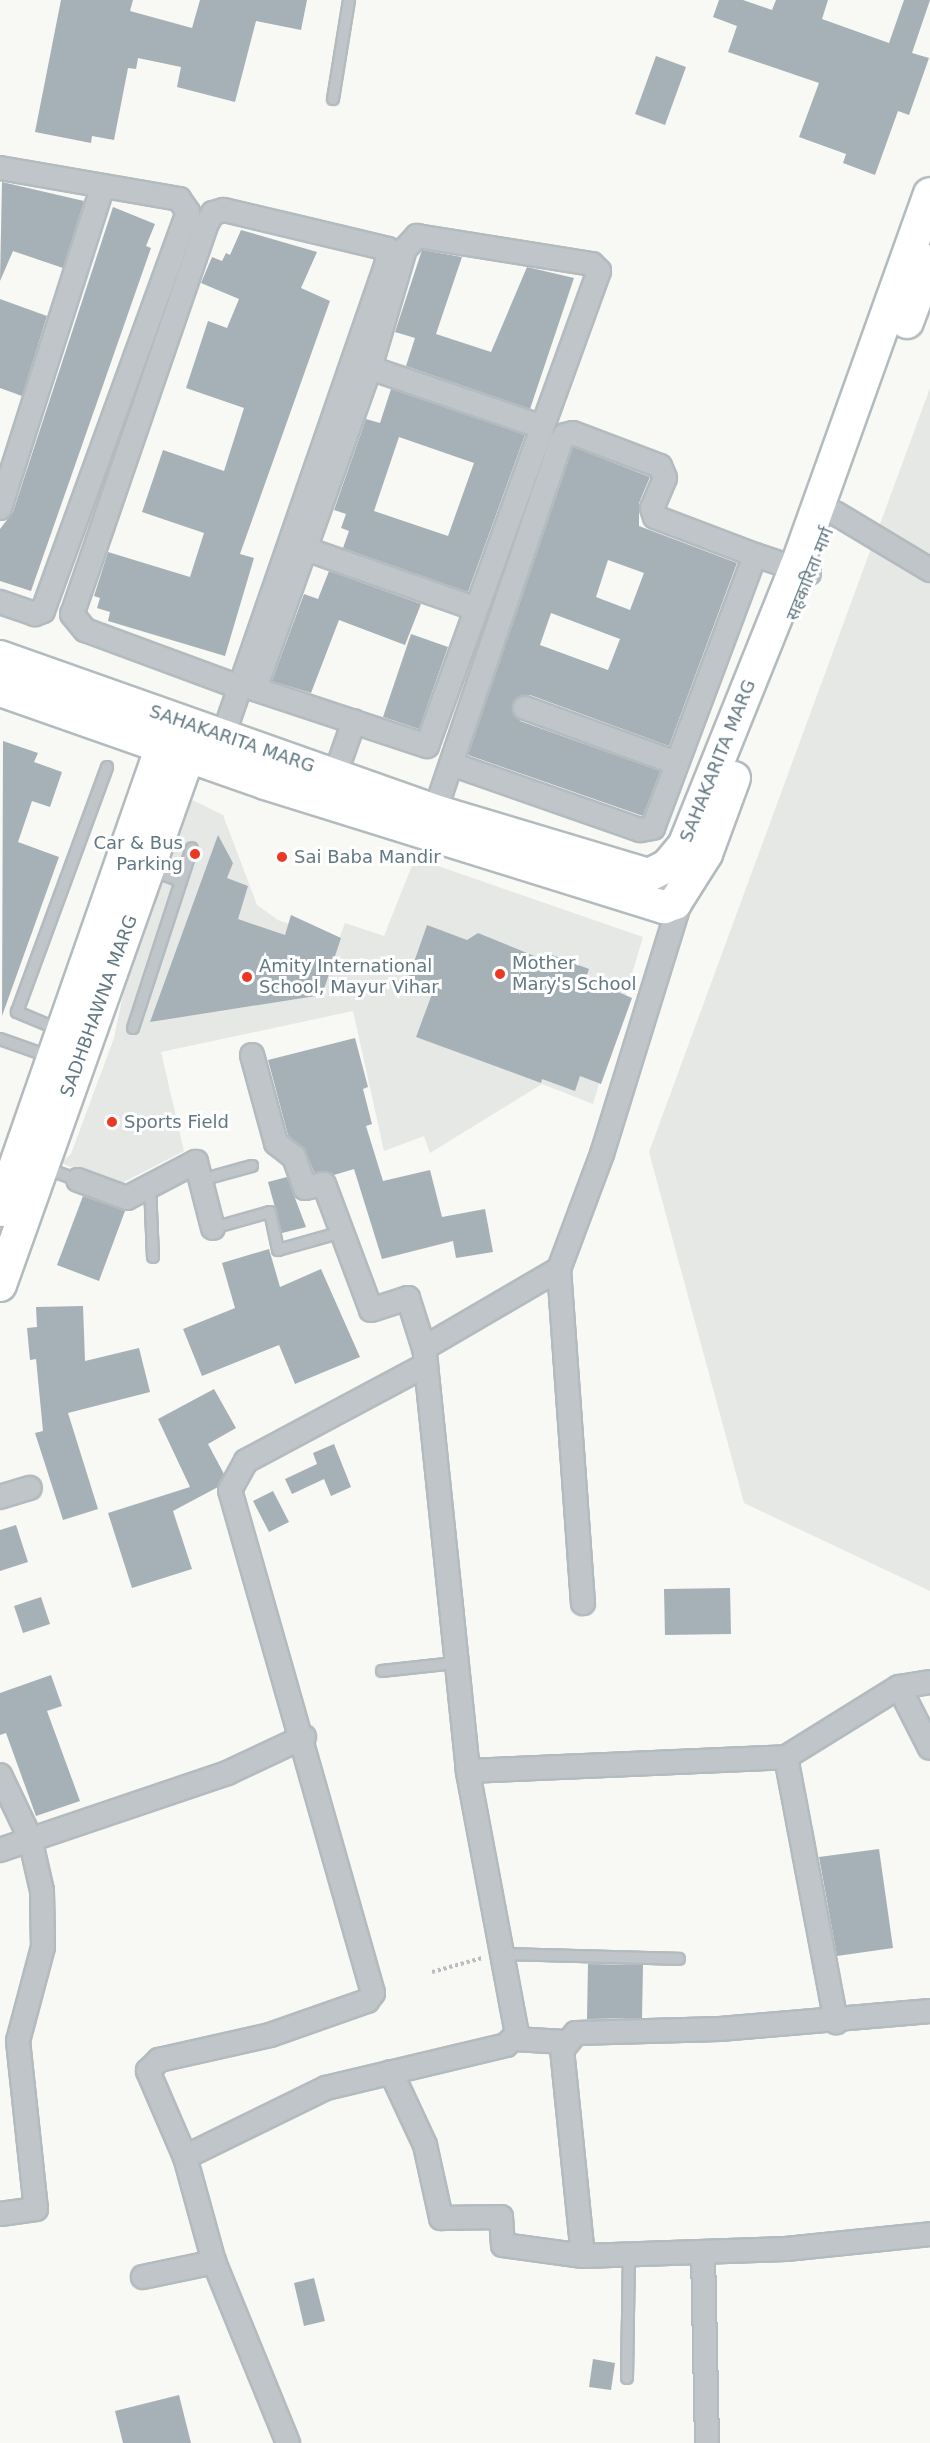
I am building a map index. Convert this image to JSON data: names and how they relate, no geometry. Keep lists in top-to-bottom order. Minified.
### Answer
{"streets":{"street":["सहकारिता मार्ग","SAHAKARITA MARG","SADHBHAWNA MARG"]},"crossings":[["सहकारिता मार्ग","SAHAKARITA MARG"],["SAHAKARITA MARG","SADHBHAWNA MARG"]],"places":["Car & Bus Parking","Sai Baba Mandir","Mother Mary's School","Amity International School, Mayur Vihar","Sports Field"]}
